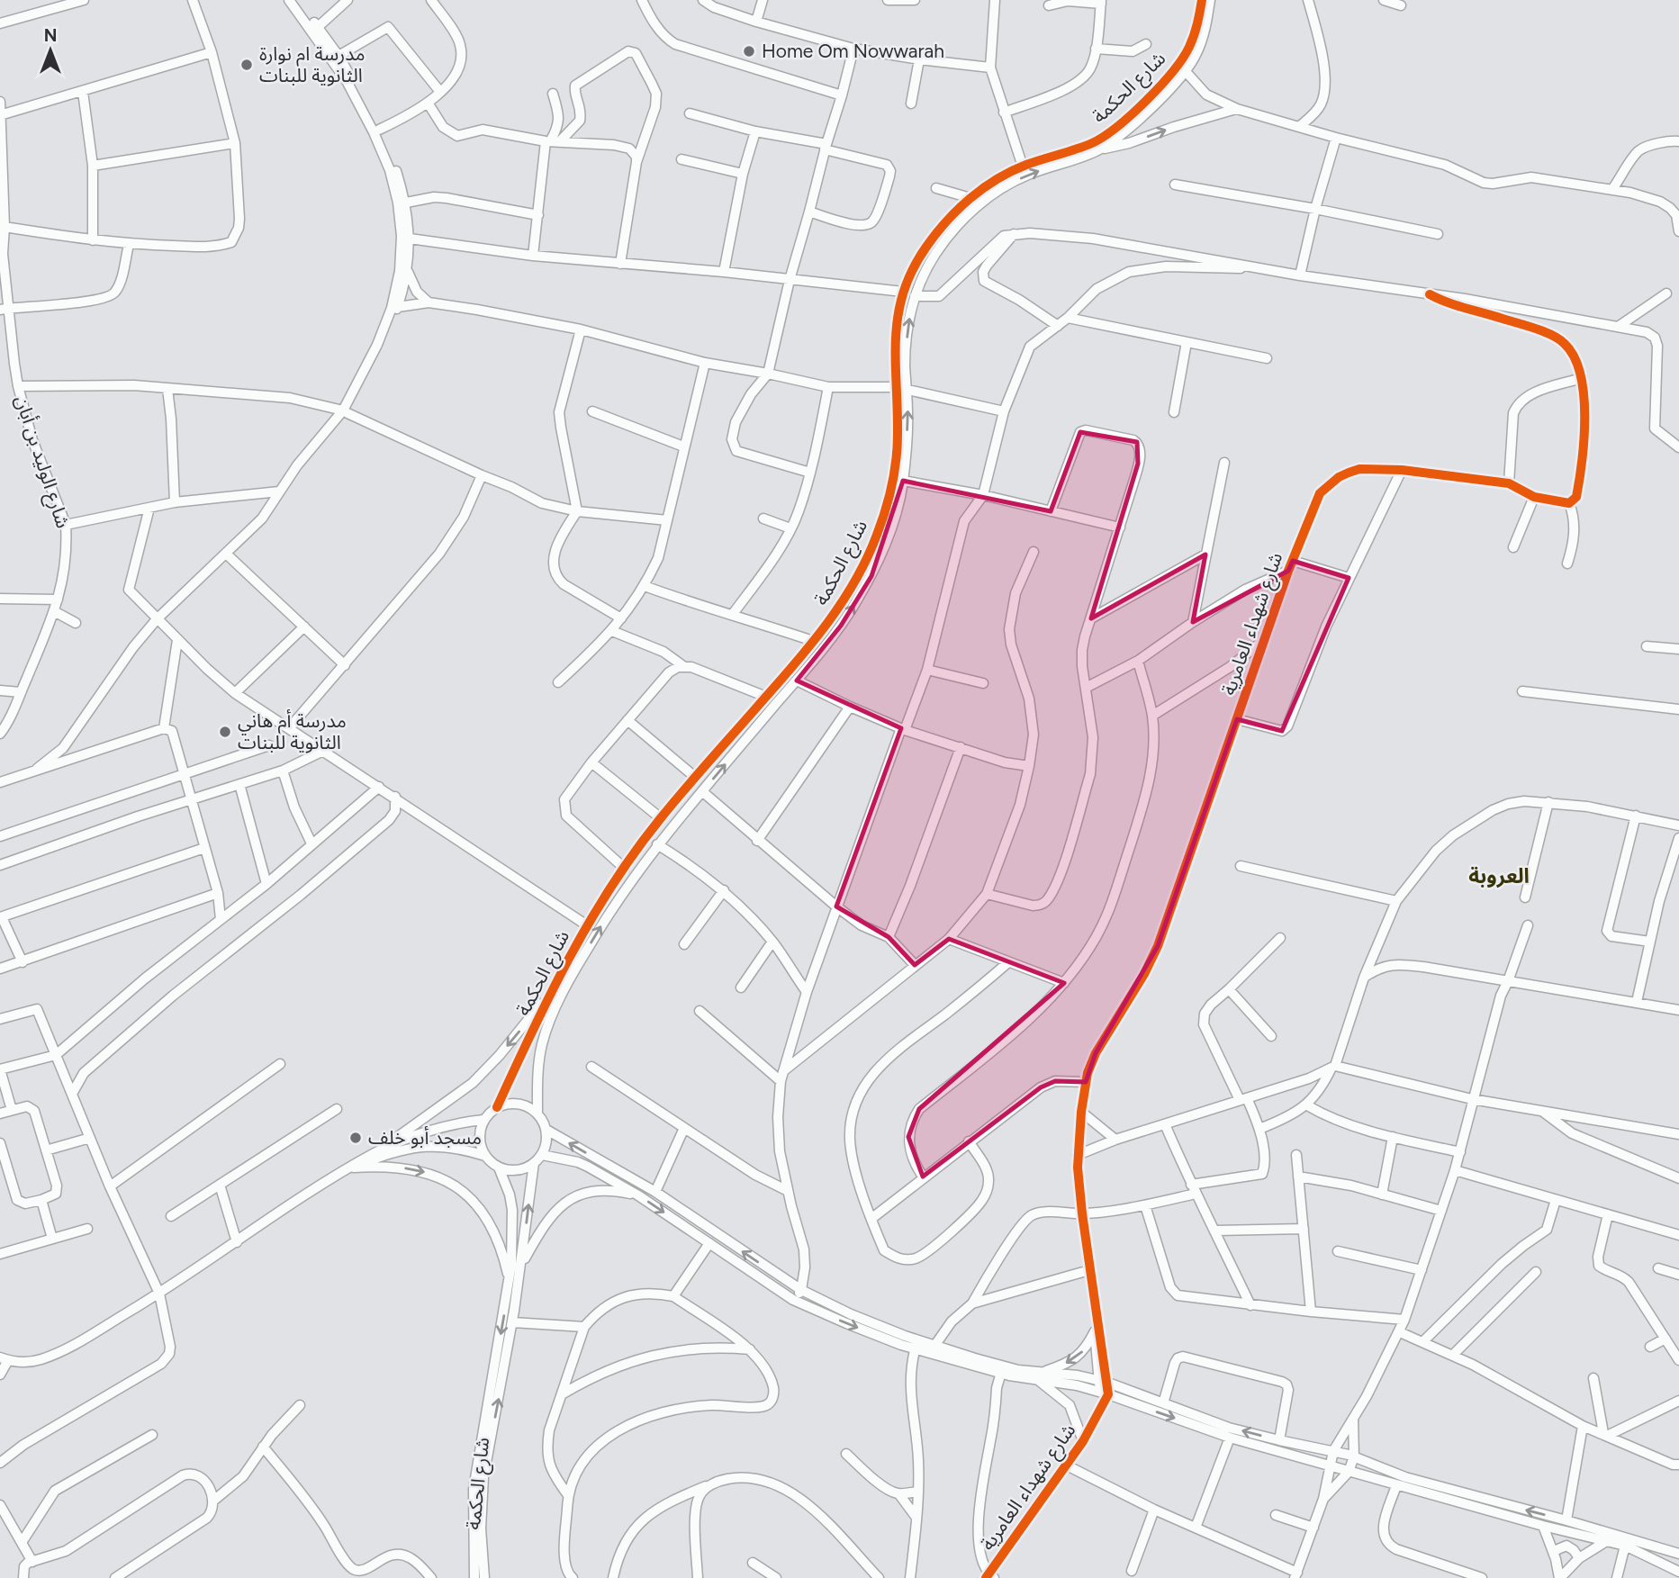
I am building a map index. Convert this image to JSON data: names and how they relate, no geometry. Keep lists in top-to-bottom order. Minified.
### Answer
{"streets":{"street":["شارع الحكمة","شارع الوليد بن أبان","شارع شهداء العامرية"]},"districts":["العروبة"],"places":["Home Om Nowwarah","مدرسة ام نوارة الثانوية للبنات","مدرسة أم هاني الثانوية للبنات","مسجد أبو خلف"],"north":"top"}
